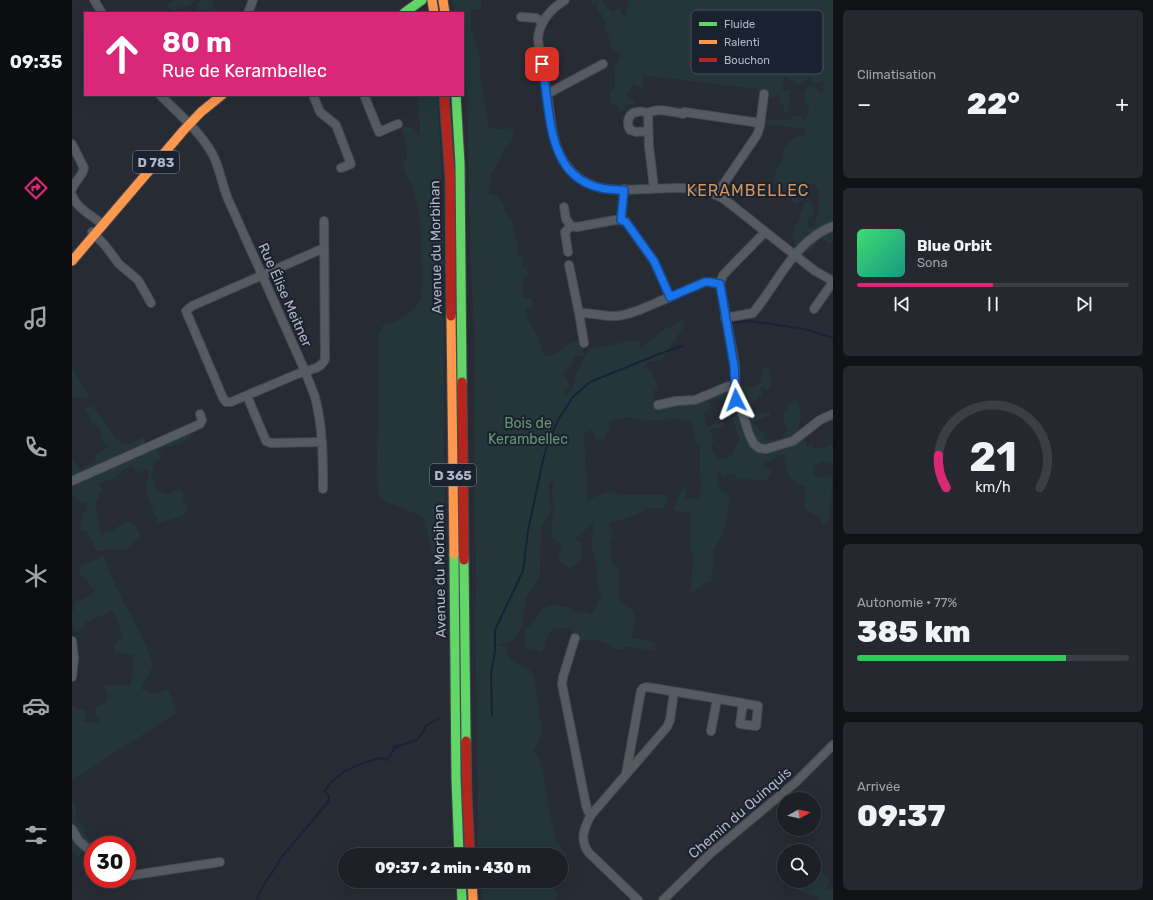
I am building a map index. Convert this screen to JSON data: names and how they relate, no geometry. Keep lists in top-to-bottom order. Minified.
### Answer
{"streets":{"main road":["D 783","Avenue du Morbihan","D 365"],"street":["Rue Élise Meitner","Chemin du Quinquis"]},"crossings":[["D 783","Rue Élise Meitner"]],"districts":["KERAMBELLEC"],"parks":["Bois de Kerambellec"],"legend":["Fluide","Ralenti","Bouchon"],"north":"right","page":{"tabs":"09:35","tile":["Climatisation",["Autonomie · 77%","385 km"],["Arrivée","09:37"]],"turn":["80 m","Rue de Kerambellec"],"heat":["−","22°","+"],"song":["Blue Orbit","Sona"],"limit":"30","trip":"09:37 · 2 min · 430 m","gauge":["21","km/h"]}}
